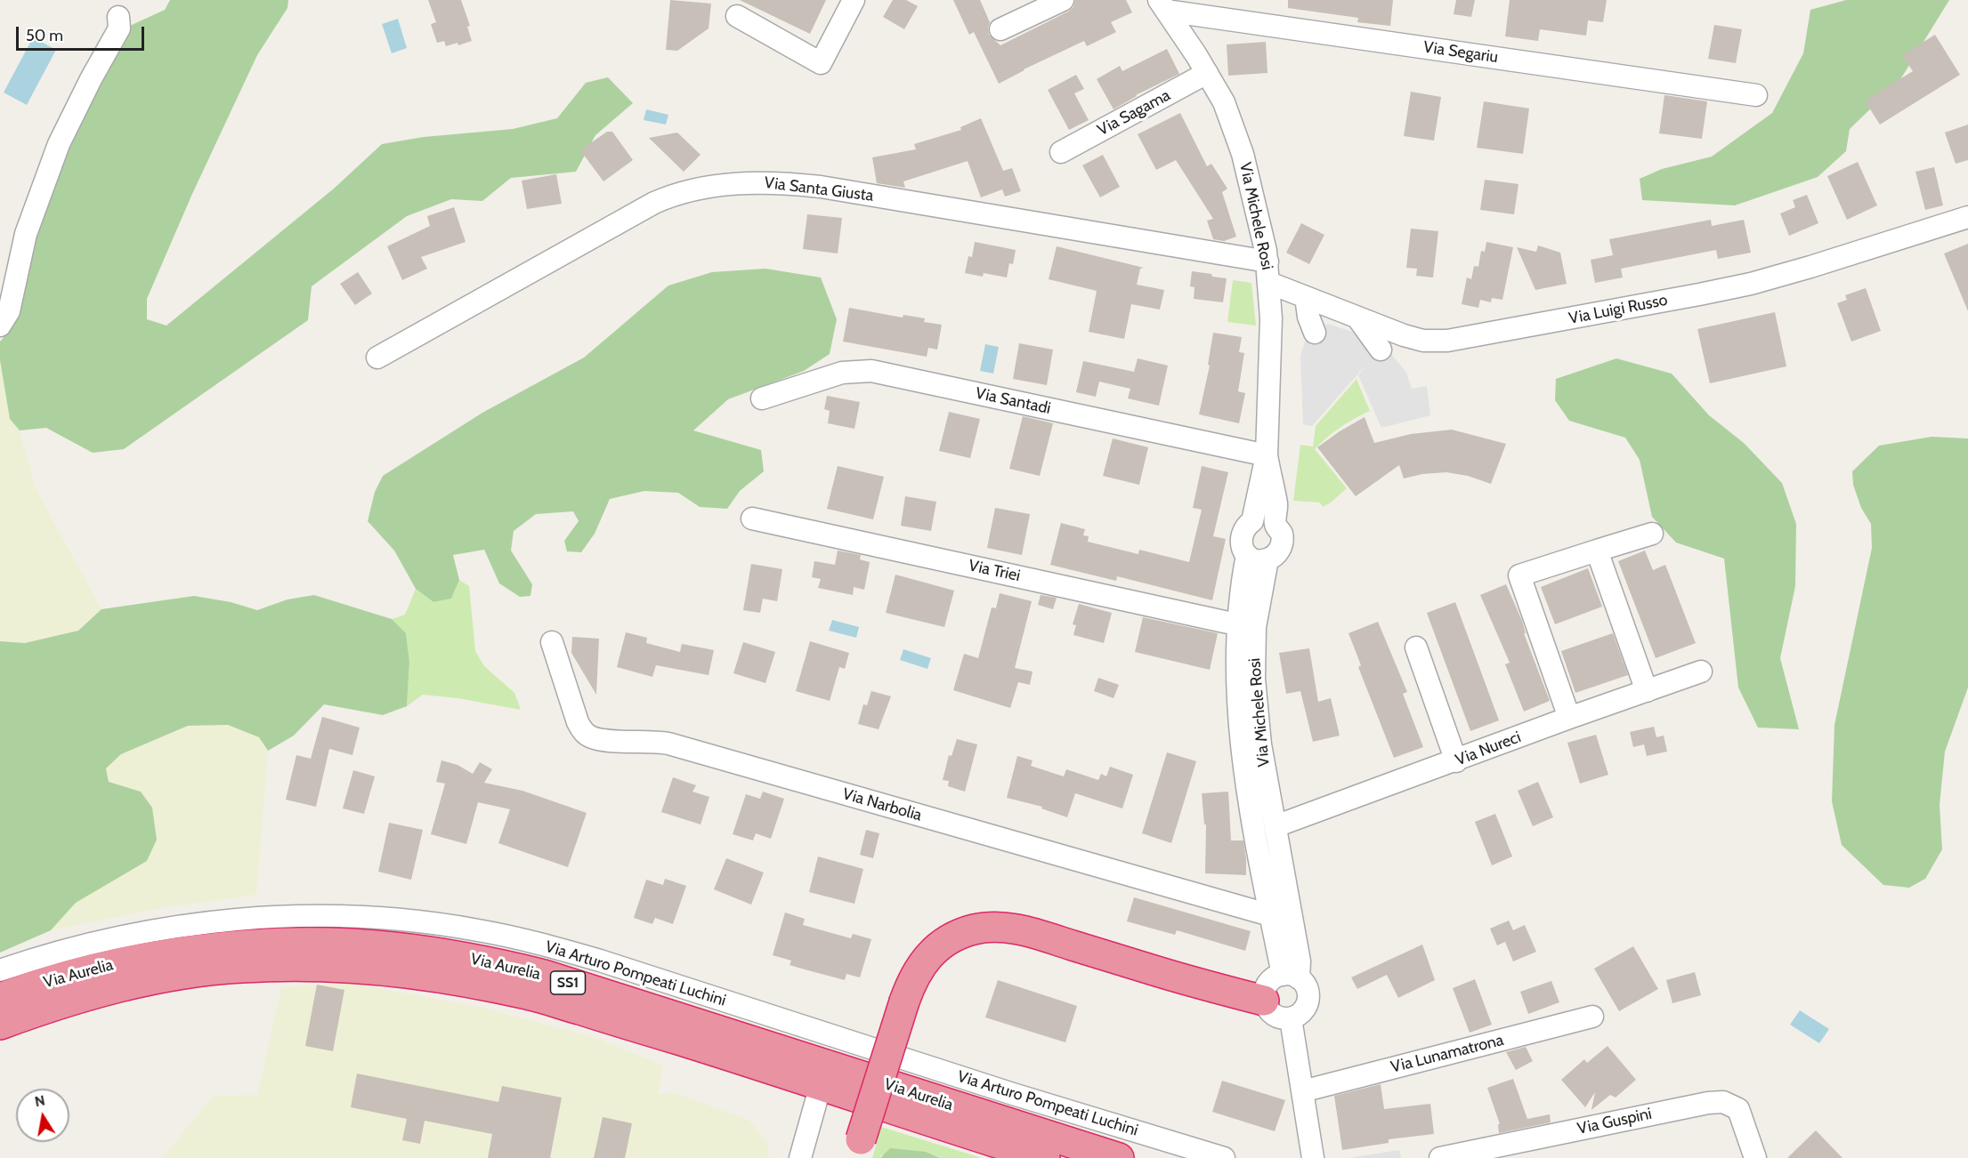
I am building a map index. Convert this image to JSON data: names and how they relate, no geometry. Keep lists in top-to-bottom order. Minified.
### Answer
{"streets":{"highway":["Via Aurelia","SS1"],"street":["Via Segariu","Via Sagama","Via Santa Giusta","Via Michele Rosi","Via Luigi Russo","Via Santadi","Via Triei","Via Nureci","Via Narbolia","Via Arturo Pompeati Luchini","Via Lunamatrona","Via Guspini"]},"crossings":[["Via Segariu","Via Michele Rosi"],["Via Sagama","Via Michele Rosi"],["Via Santa Giusta","Via Michele Rosi"],["Via Michele Rosi","Via Luigi Russo"],["Via Michele Rosi","Via Santadi"],["Via Michele Rosi","Via Triei"],["Via Michele Rosi","Via Nureci"],["Via Michele Rosi","Via Narbolia"]],"scale_bar":"50 m","north":"top"}
